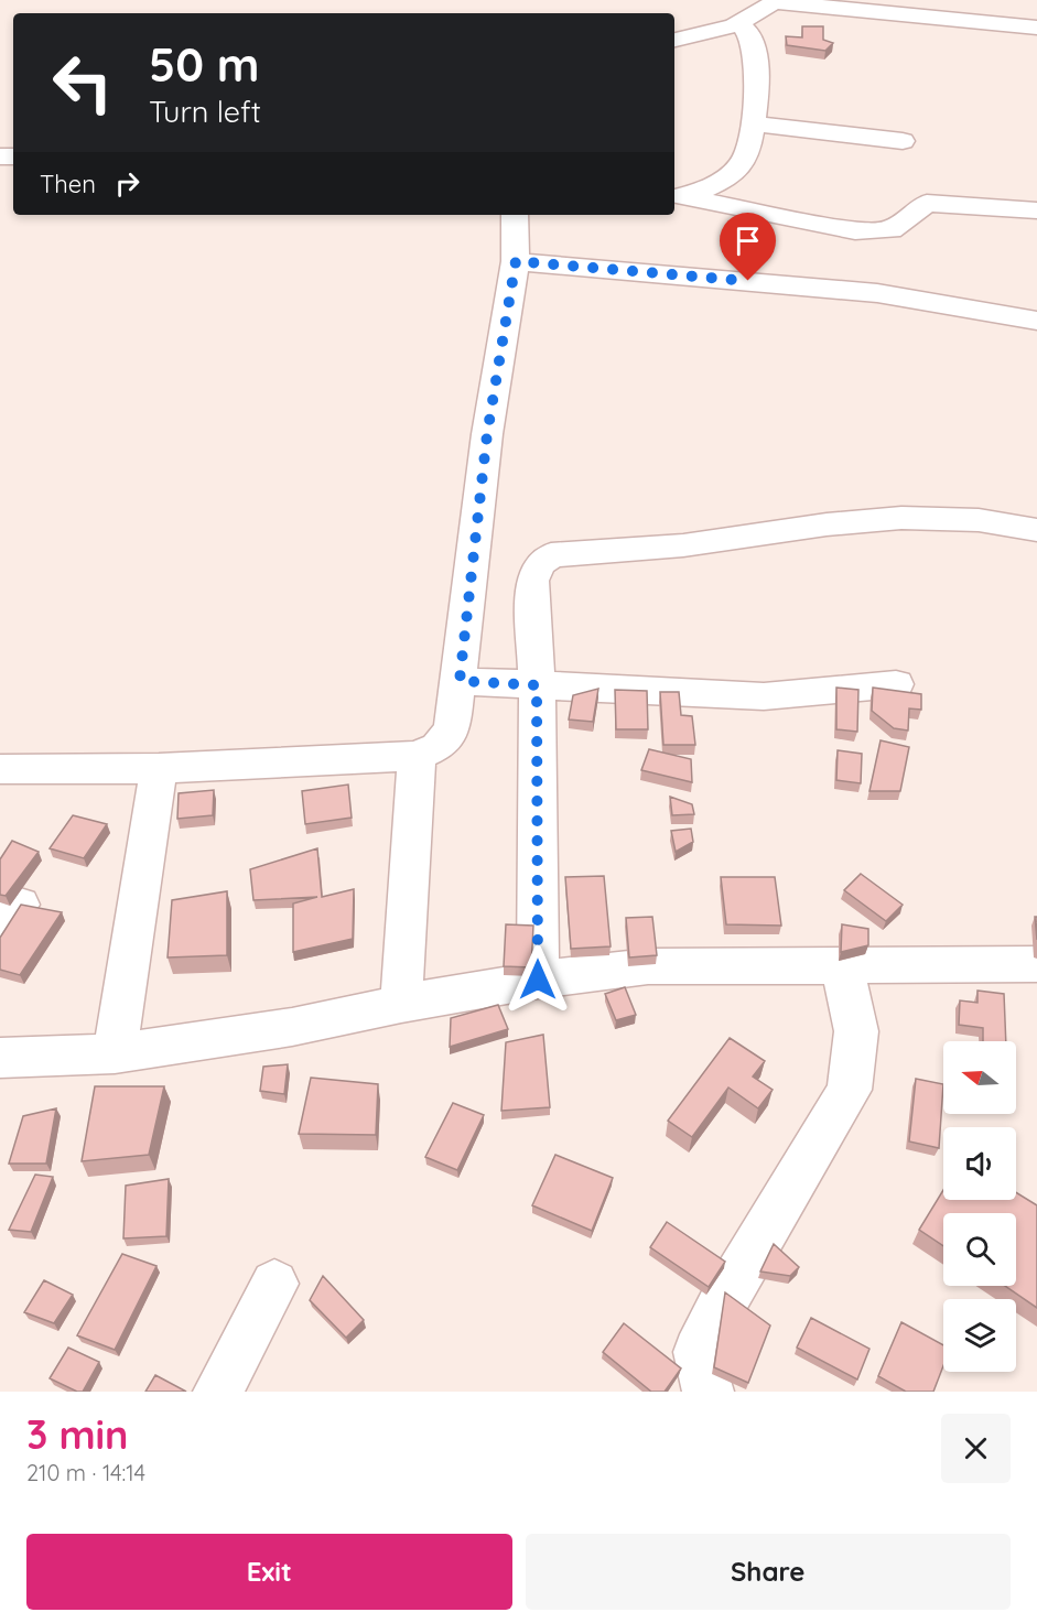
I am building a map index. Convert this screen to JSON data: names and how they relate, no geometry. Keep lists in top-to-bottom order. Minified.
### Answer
{"north":"left","page":{"turn":["50 m","Turn left"],"then":"Then","heading":["3 min","210 m · 14:14"],"buttons":["Exit","Share"]}}
